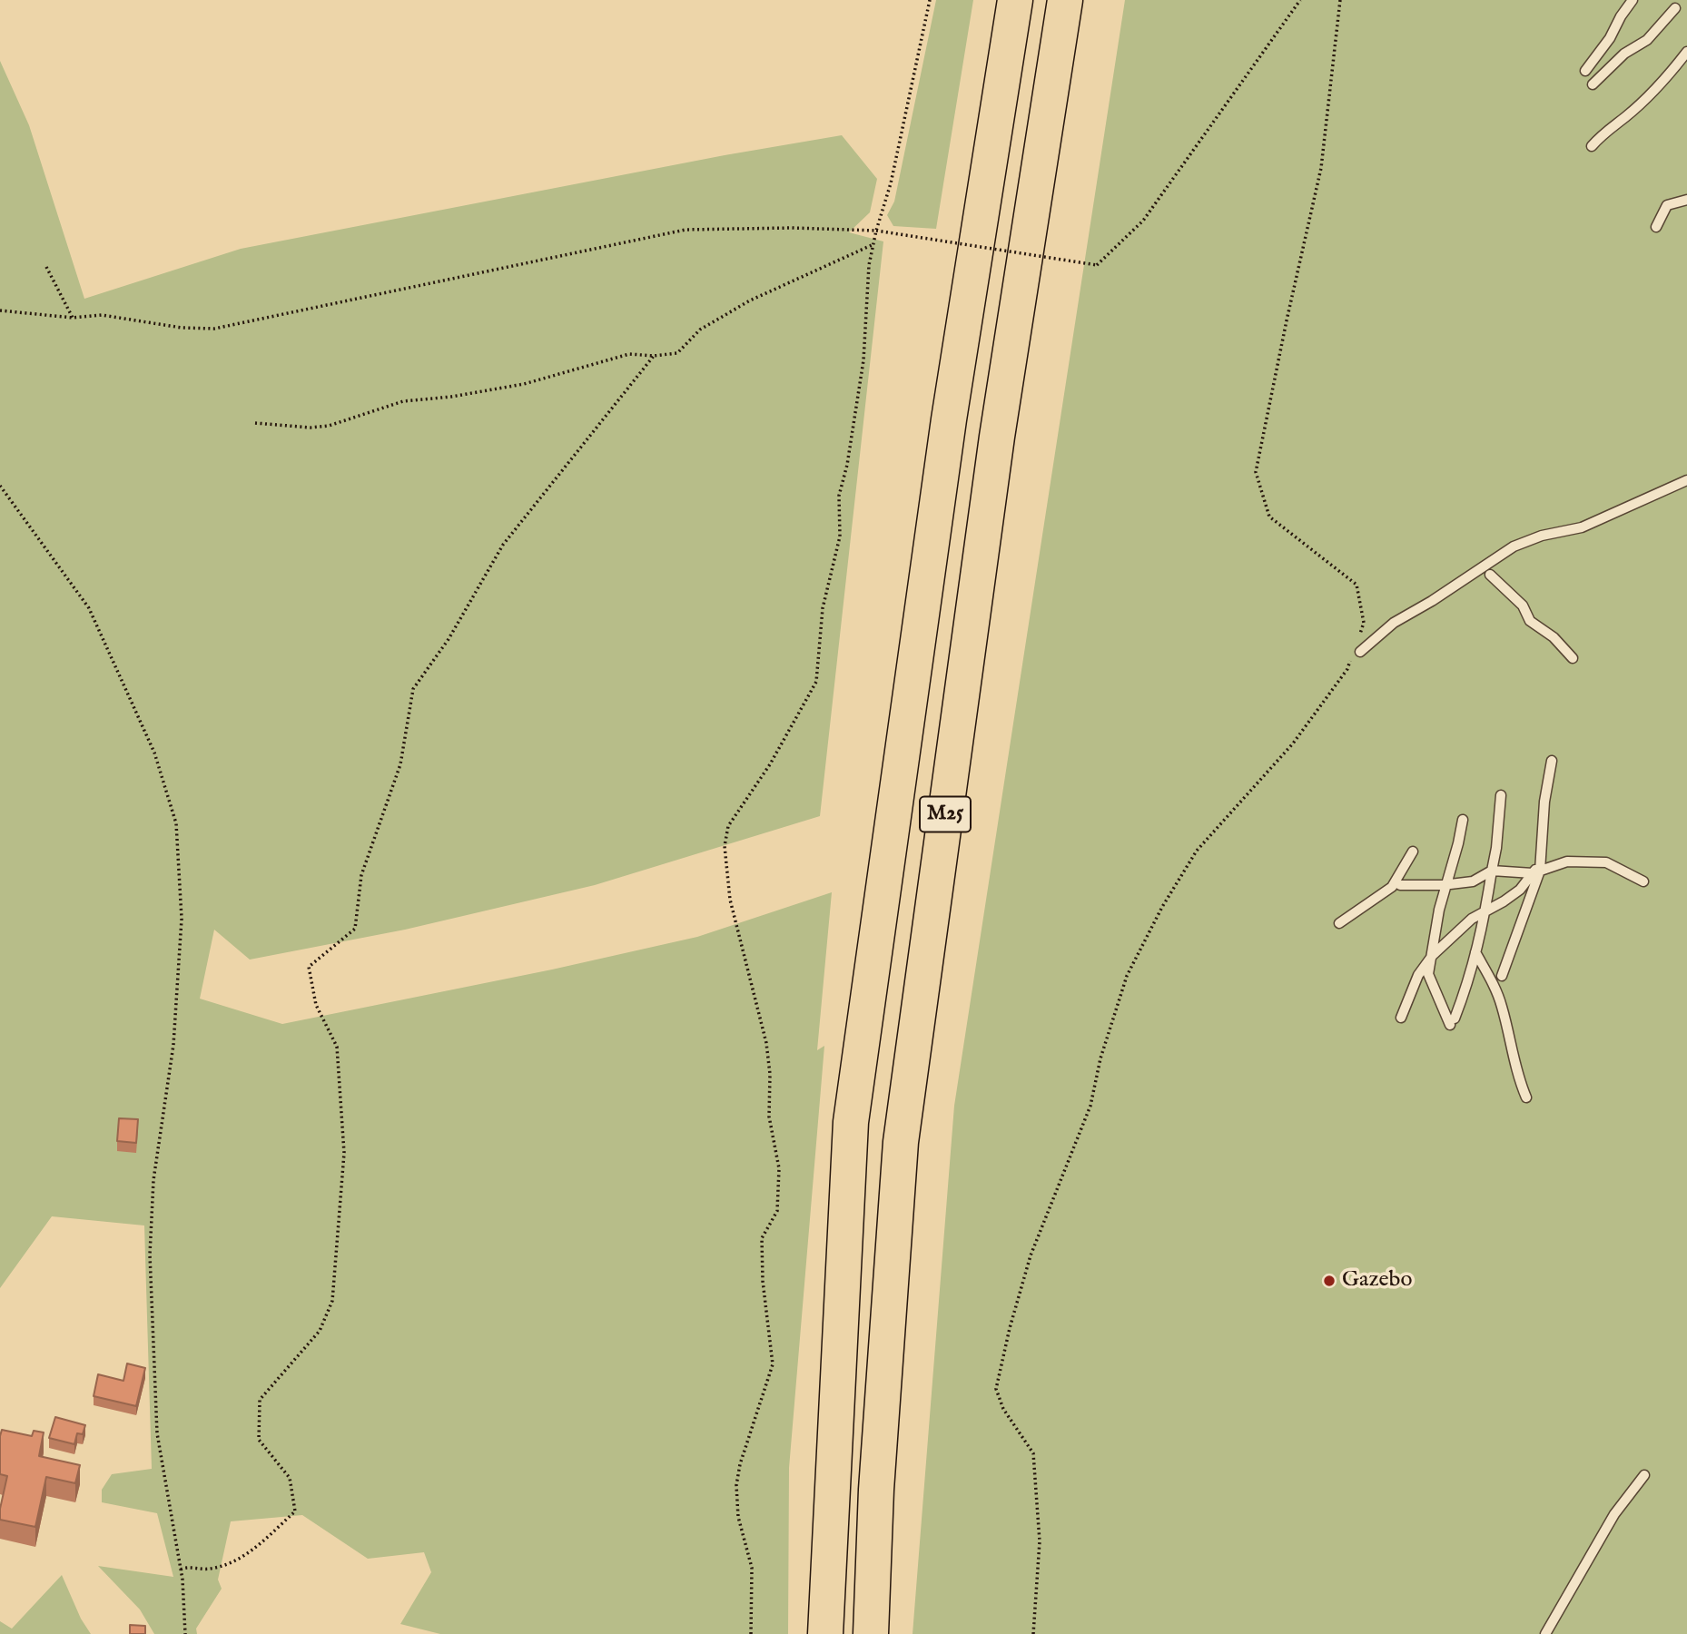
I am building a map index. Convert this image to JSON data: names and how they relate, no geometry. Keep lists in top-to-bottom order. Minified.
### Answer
{"streets":{"highway":["M25"]},"places":["Gazebo"]}
